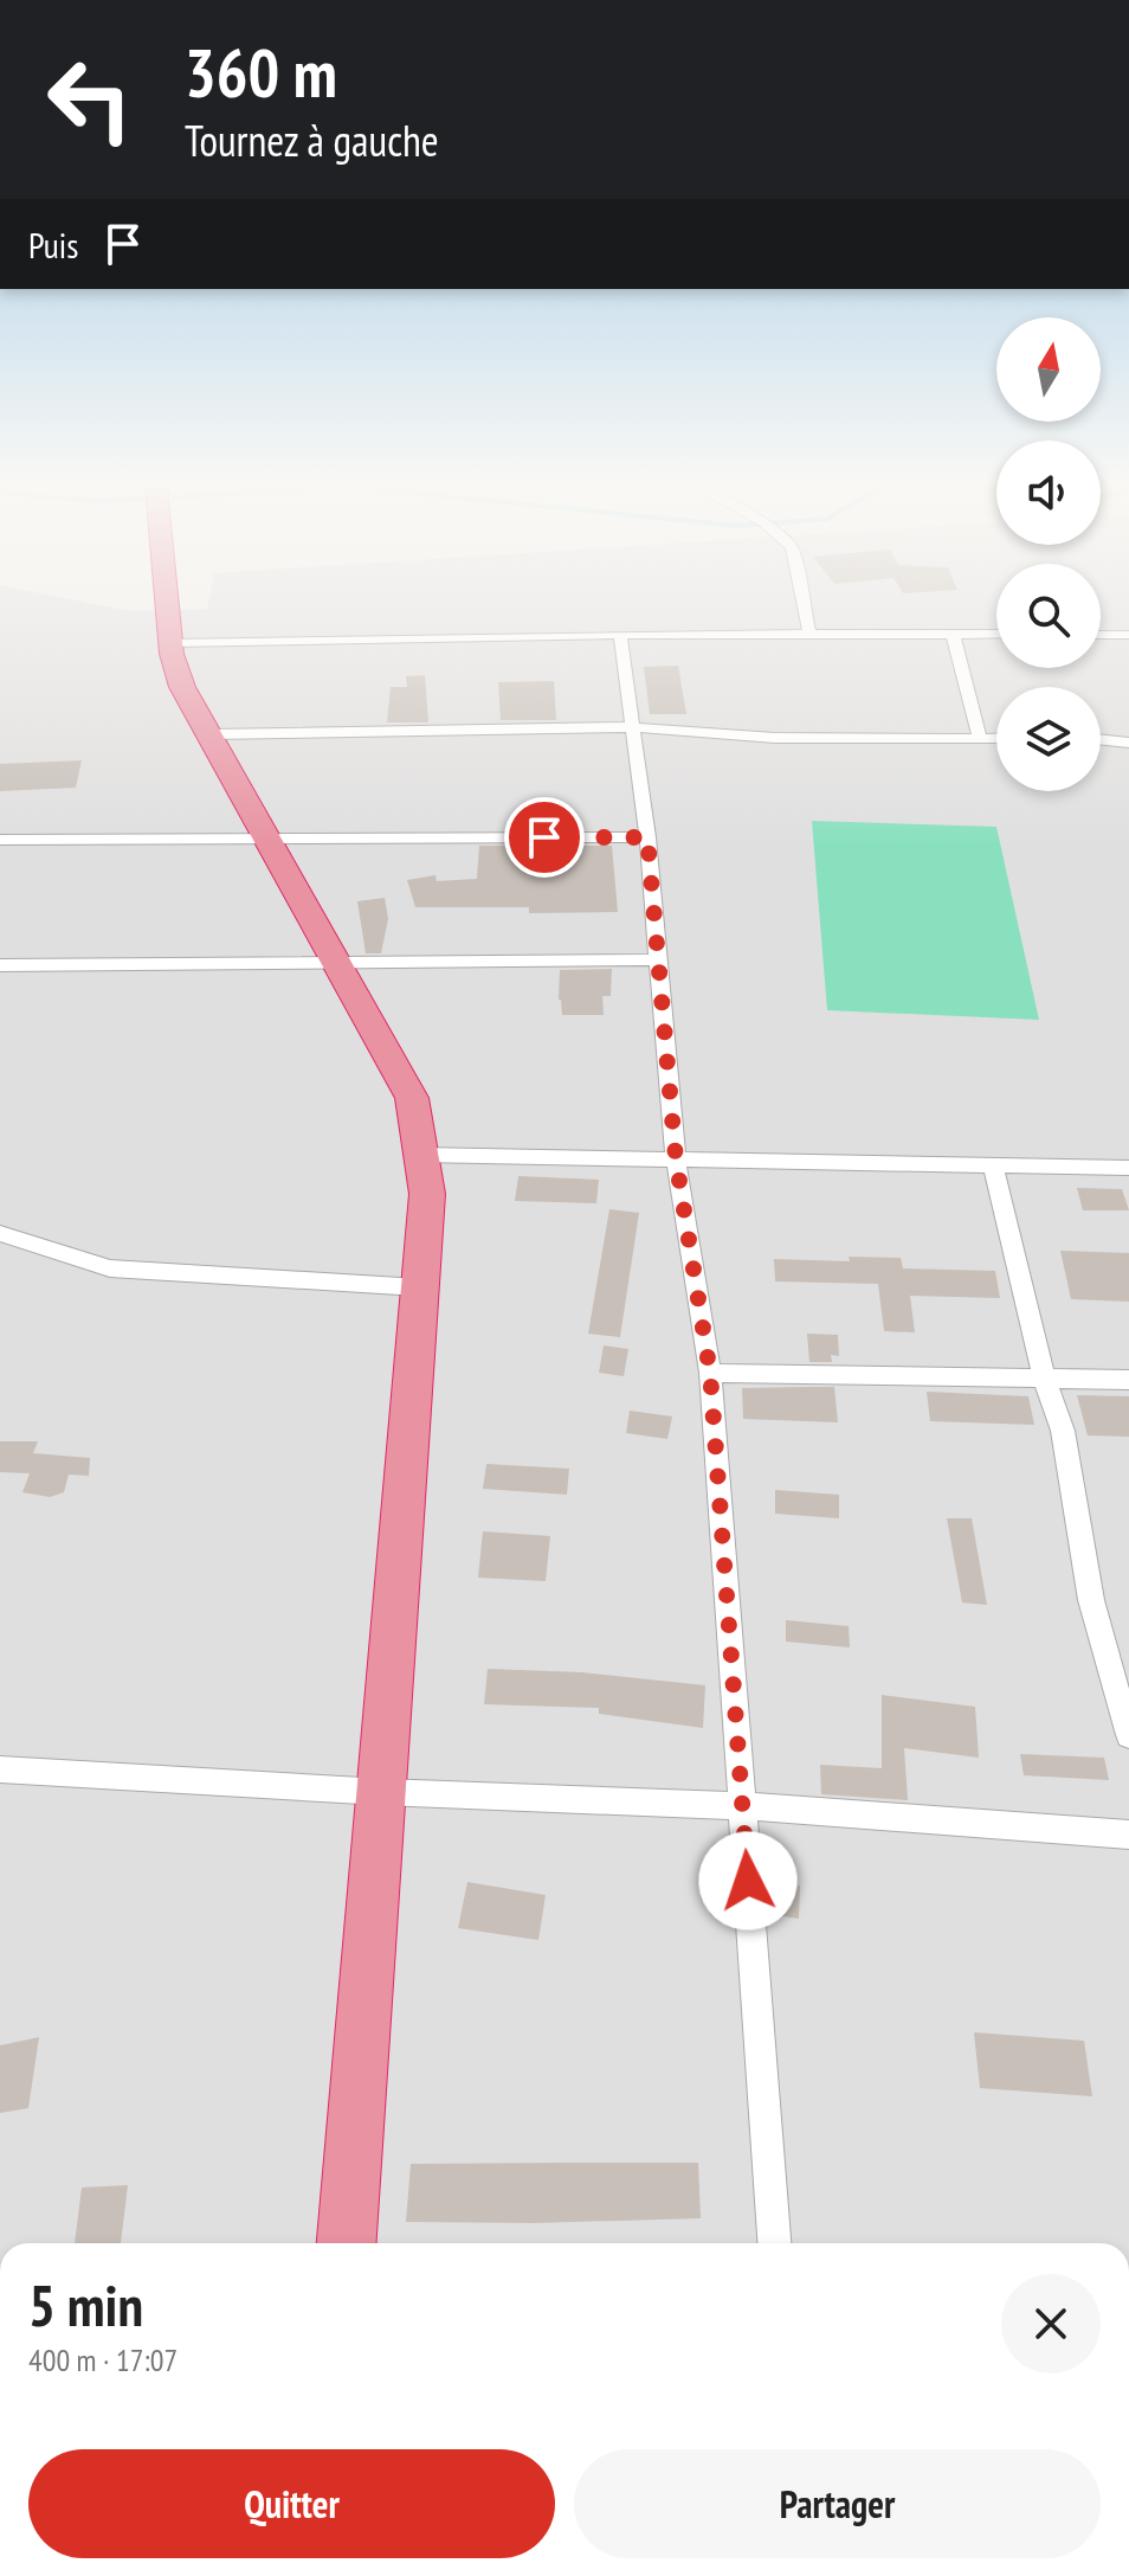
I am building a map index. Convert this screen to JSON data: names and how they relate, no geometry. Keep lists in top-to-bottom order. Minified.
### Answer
{"north":"top","page":{"turn":["360 m","Tournez à gauche"],"then":"Puis","heading":["5 min","400 m · 17:07"],"buttons":["Quitter","Partager"]}}
